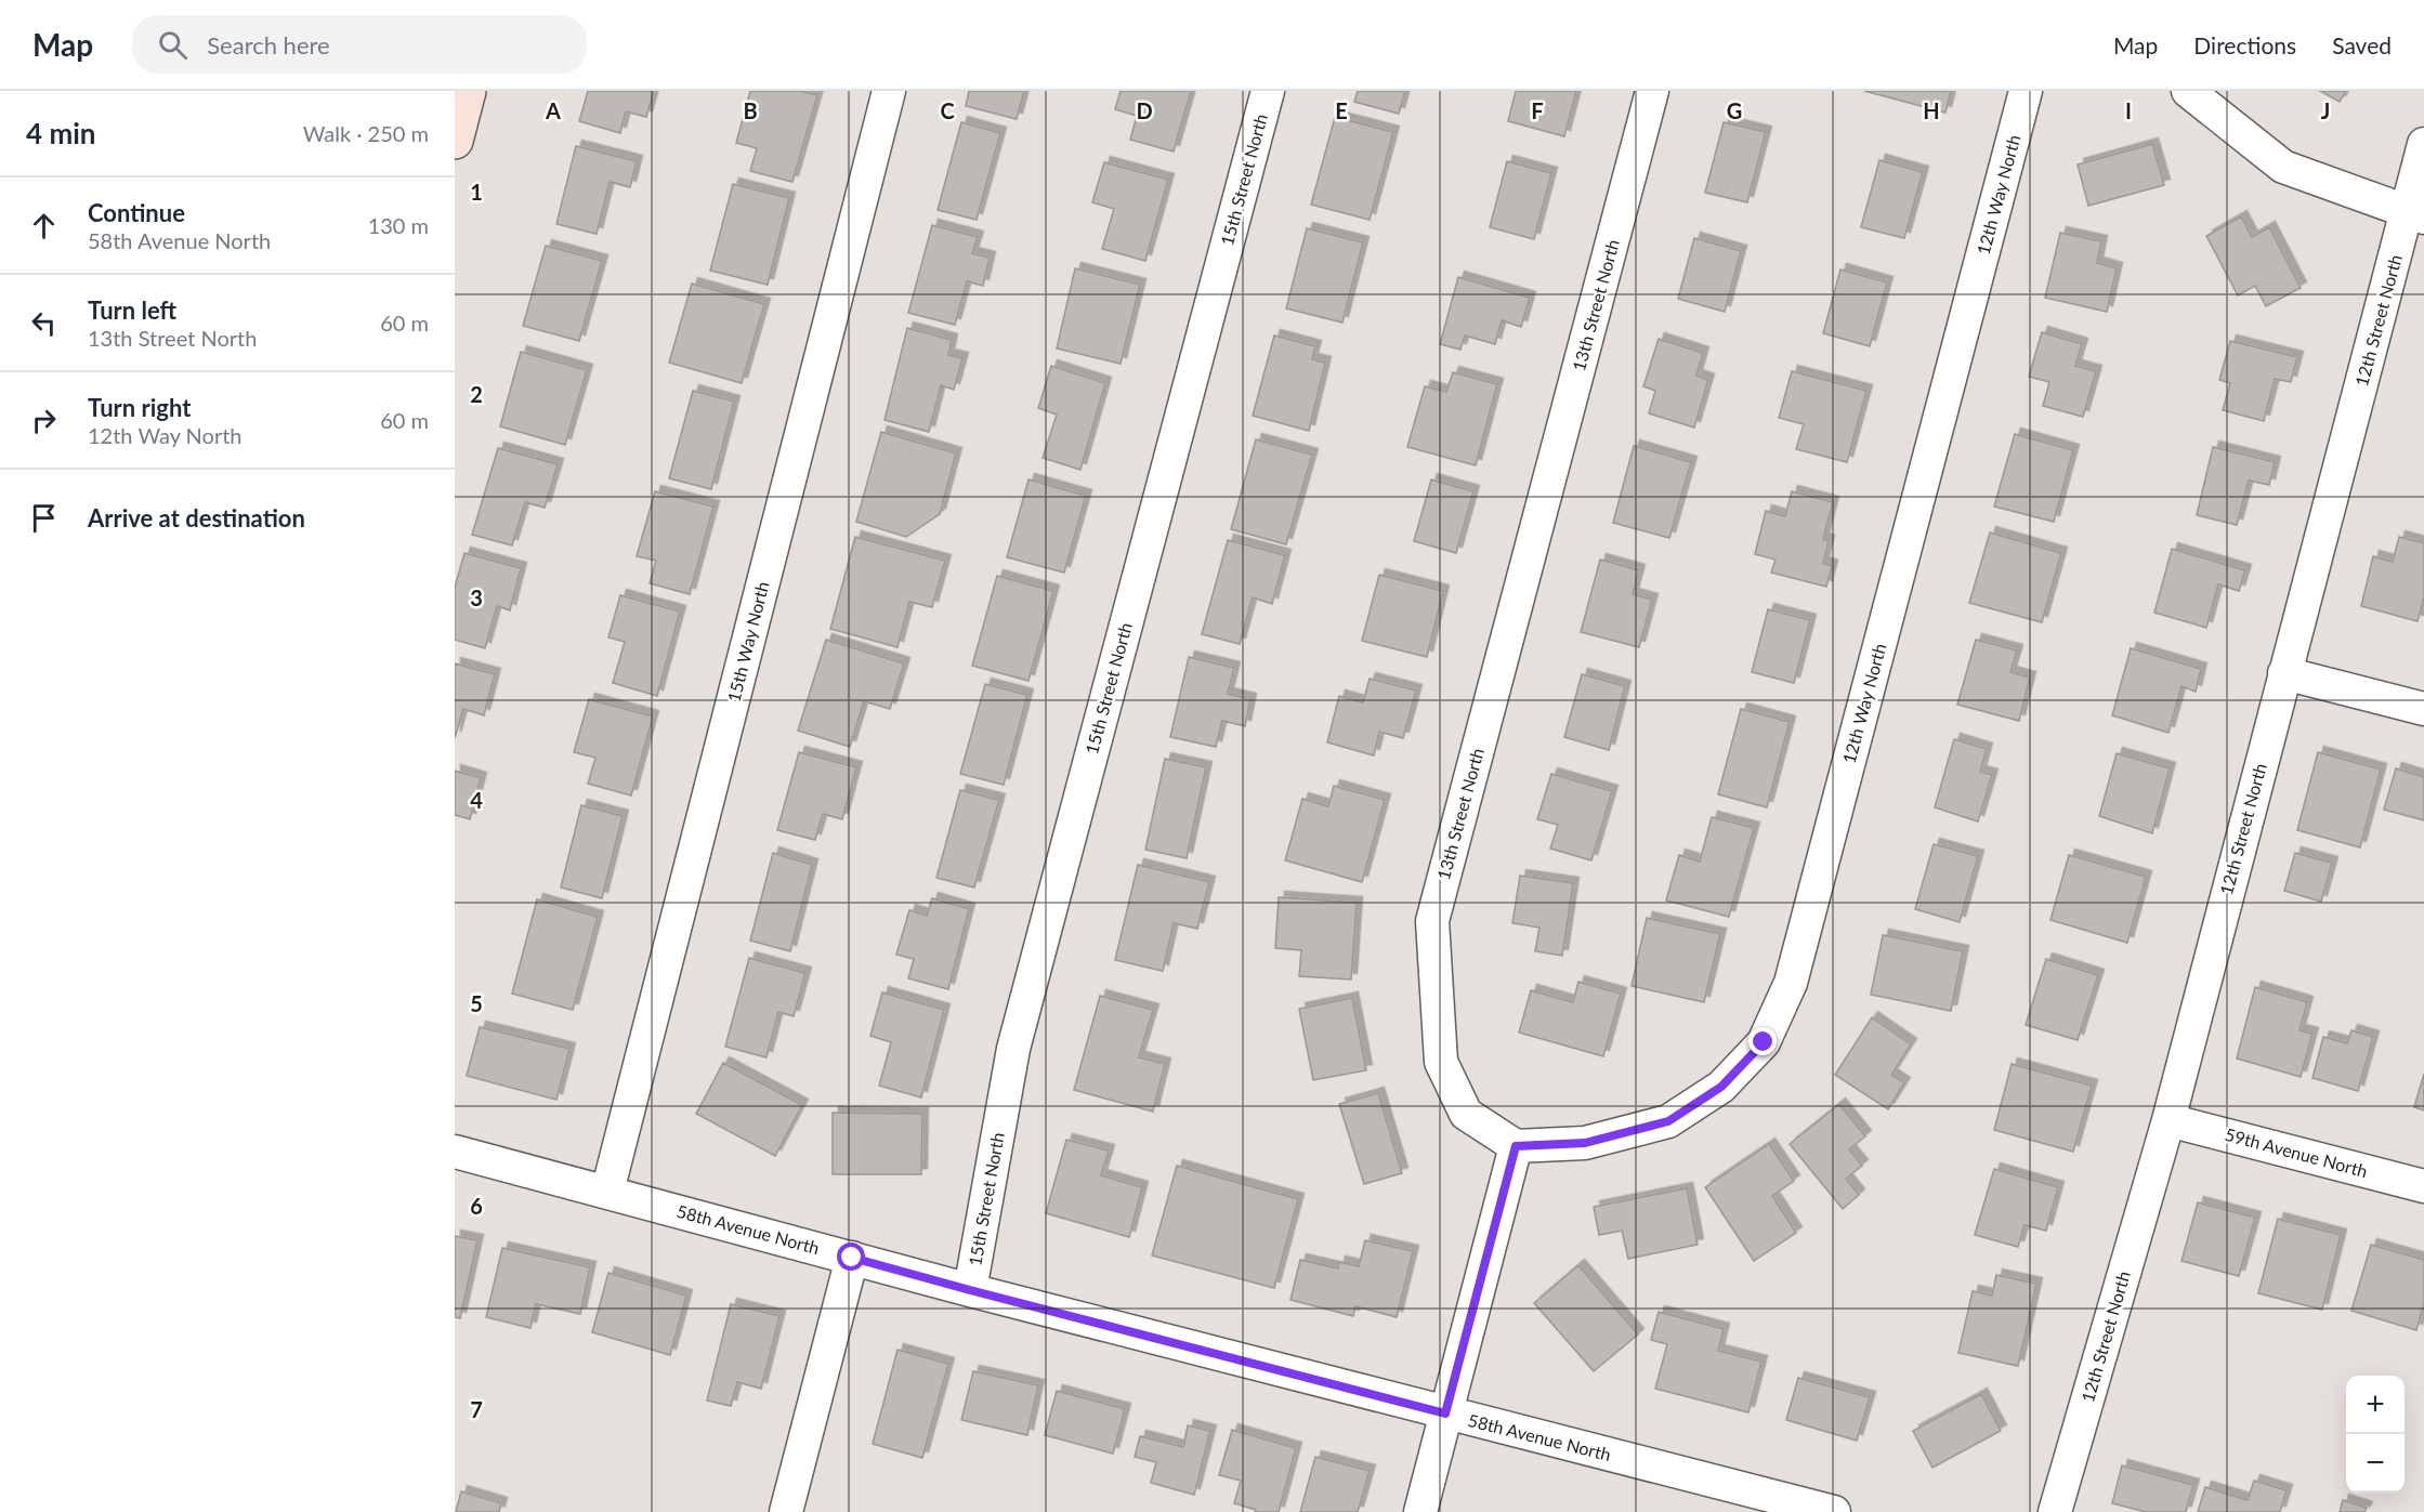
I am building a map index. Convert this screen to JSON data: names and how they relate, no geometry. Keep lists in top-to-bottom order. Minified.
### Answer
{"streets":{"street":["15th Street North","12th Way North","13th Street North","12th Street North","15th Way North","59th Avenue North","58th Avenue North"]},"crossings":[["15th Street North","58th Avenue North"],["12th Way North","13th Street North"],["12th Street North","59th Avenue North"],["15th Way North","58th Avenue North"]],"page":{"header":"Map","search":"Search here","nav":["Map","Directions","Saved"],"heading":["4 min","Walk · 250 m"],"list":[["Continue","58th Avenue North","130 m"],["Turn left","13th Street North","60 m"],["Turn right","12th Way North","60 m"],"Arrive at destination"],"map_buttons":["+","−"]},"grid":{"columns":["A","B","C","D","E","F","G","H","I","J"],"rows":["1","2","3","4","5","6","7"]}}
